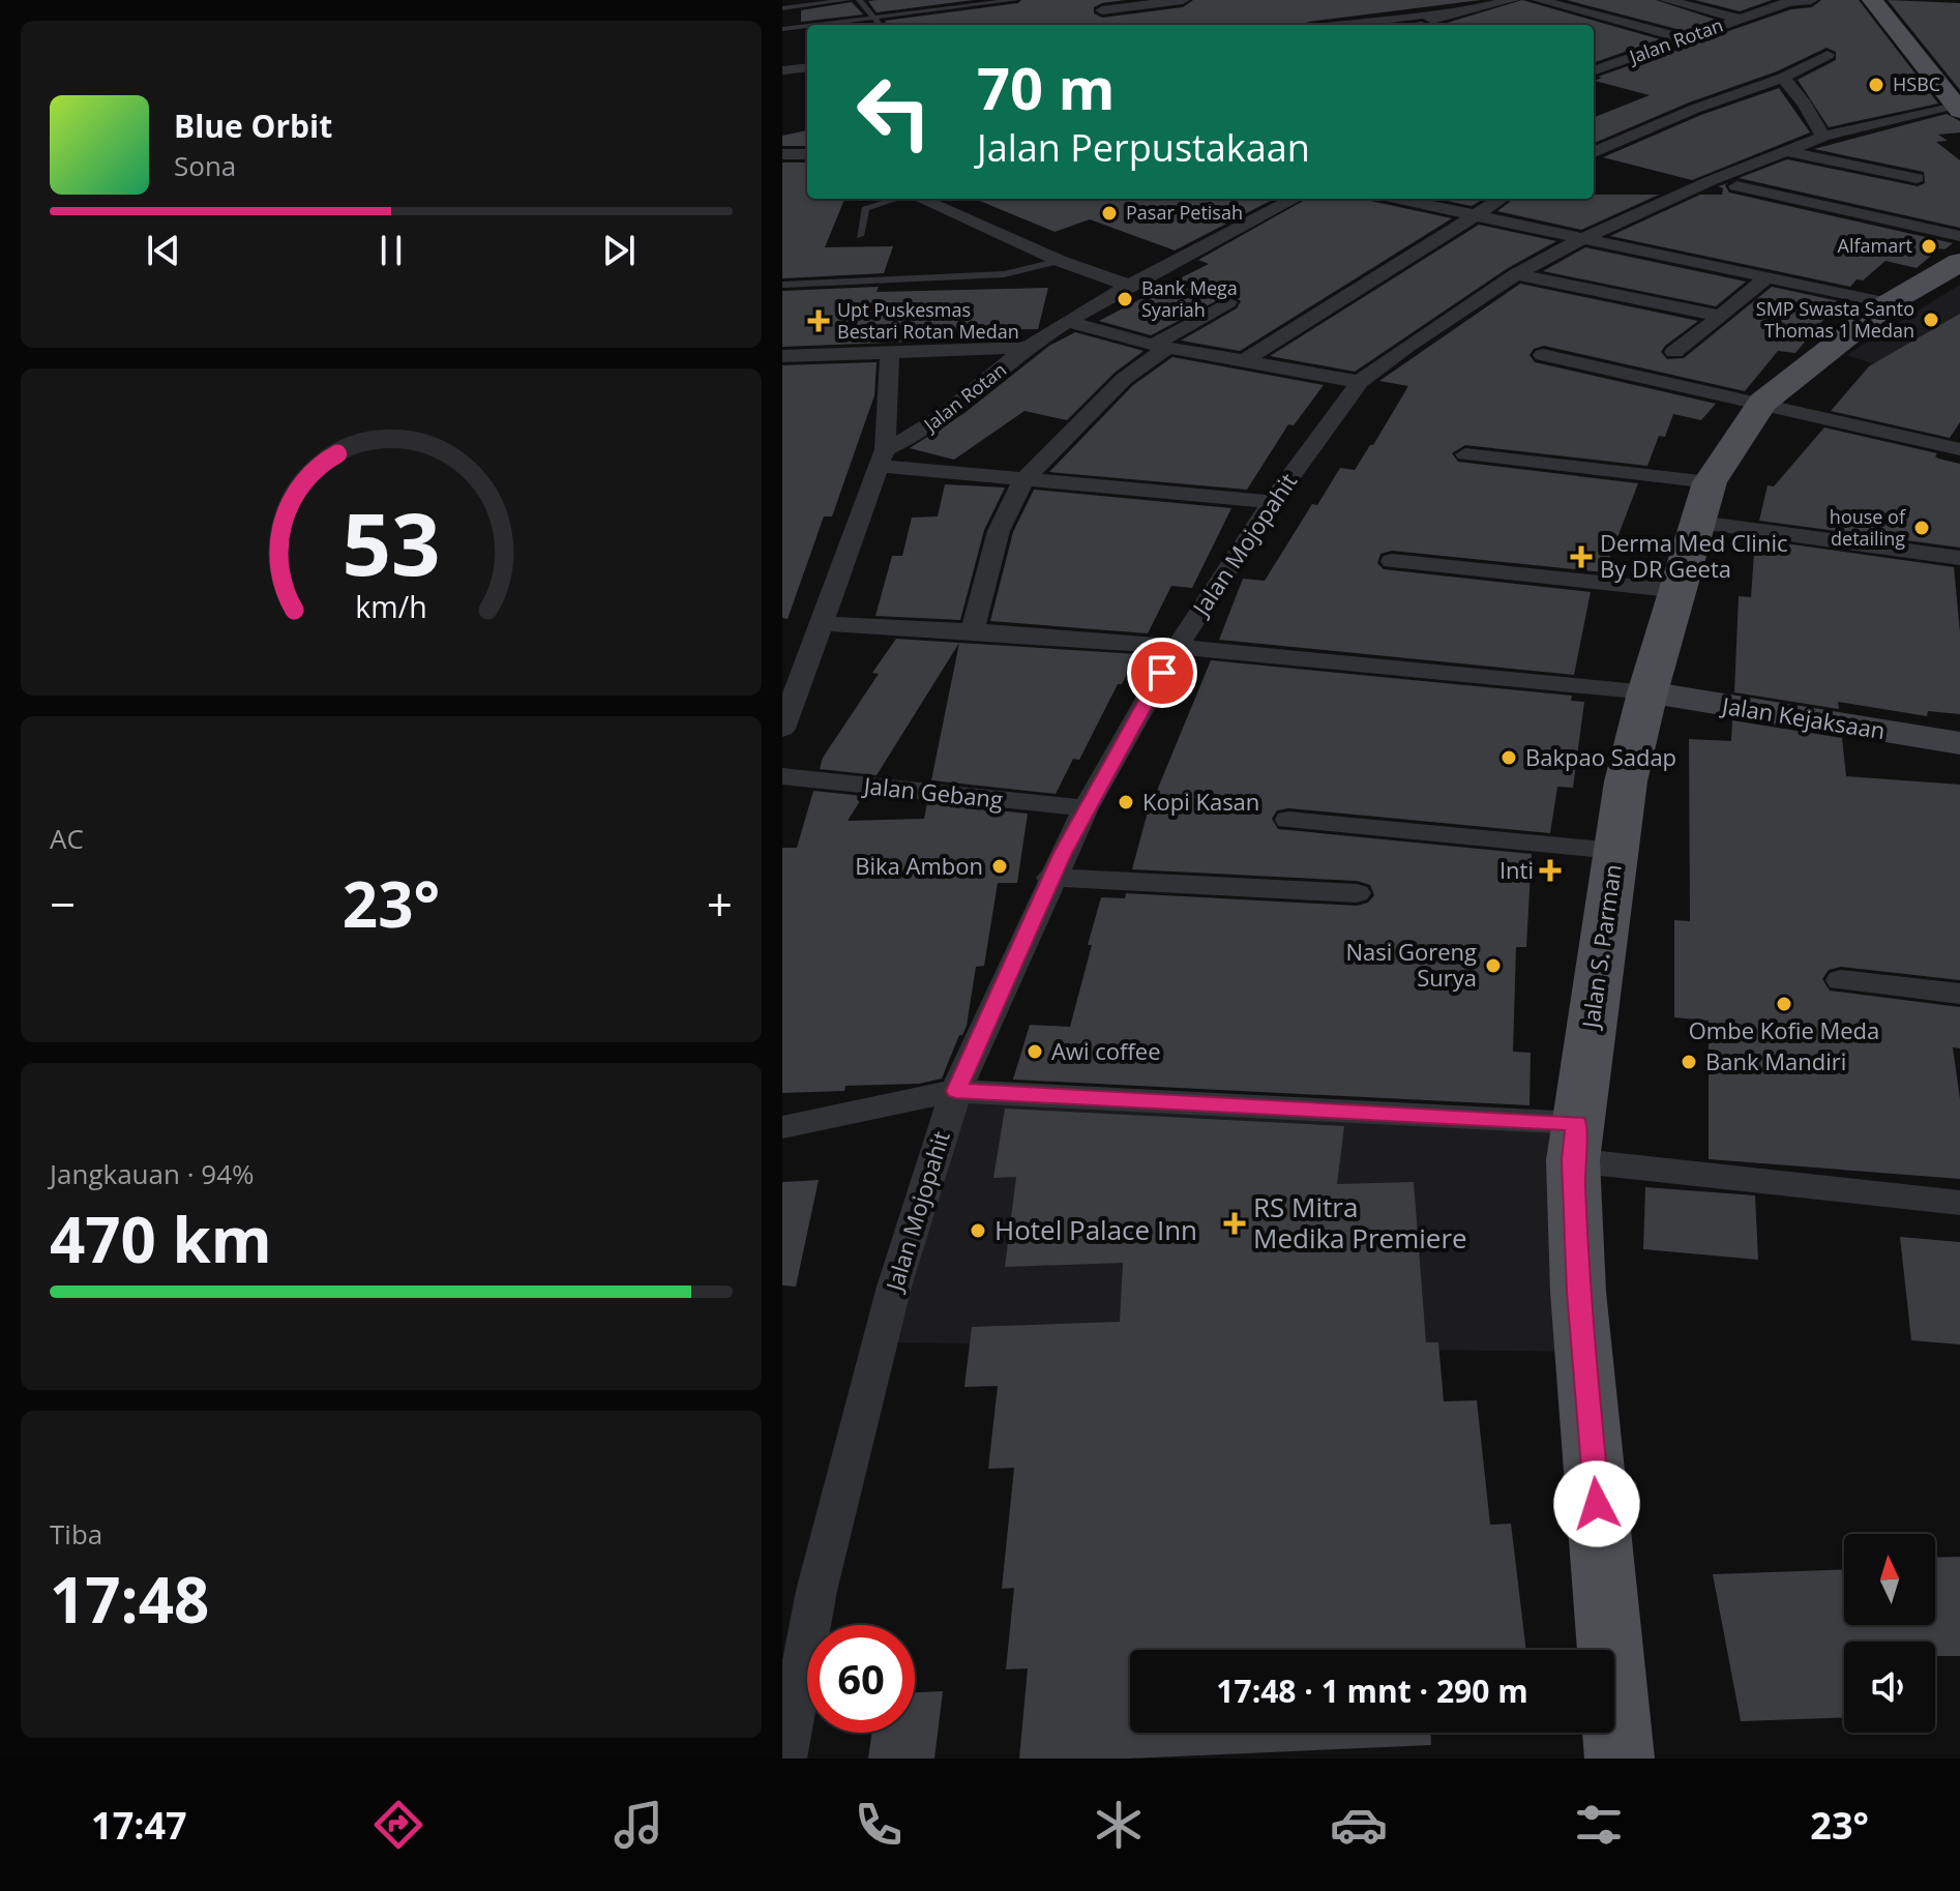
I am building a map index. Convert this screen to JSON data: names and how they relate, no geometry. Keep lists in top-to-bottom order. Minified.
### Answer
{"streets":{"main road":["Jalan Kejaksaan","Jalan S. Parman"],"street":["Jalan Rotan","Jalan Mojopahit","Jalan Gebang"]},"crossings":[["Jalan Mojopahit","Jalan Gebang"],["Jalan Kejaksaan","Jalan S. Parman"]],"places":{"other":["HSBC","Pasar Petisah","Alfamart","Bank Mega Syariah","SMP Swasta Santo Thomas 1 Medan","house of detailing","Bakpao Sadap","Kopi Kasan","Bika Ambon","Nasi Goreng Surya","Ombe Kofie Meda","Awi coffee","Bank Mandiri","Hotel Palace Inn"],"health":["Upt Puskesmas Bestari Rotan Medan","Derma Med Clinic By DR Geeta","Inti","RS Mitra Medika Premiere"]},"north":"top","page":{"turn":["70 m","Jalan Perpustakaan"],"song":["Blue Orbit","Sona"],"tile":["AC",["Jangkauan · 94%","470 km"],["Tiba","17:48"]],"heat":["−","23°","+"],"limit":"60","trip":"17:48 · 1 mnt · 290 m","tabs":["17:47","23°"],"gauge":["53","km/h"]}}
